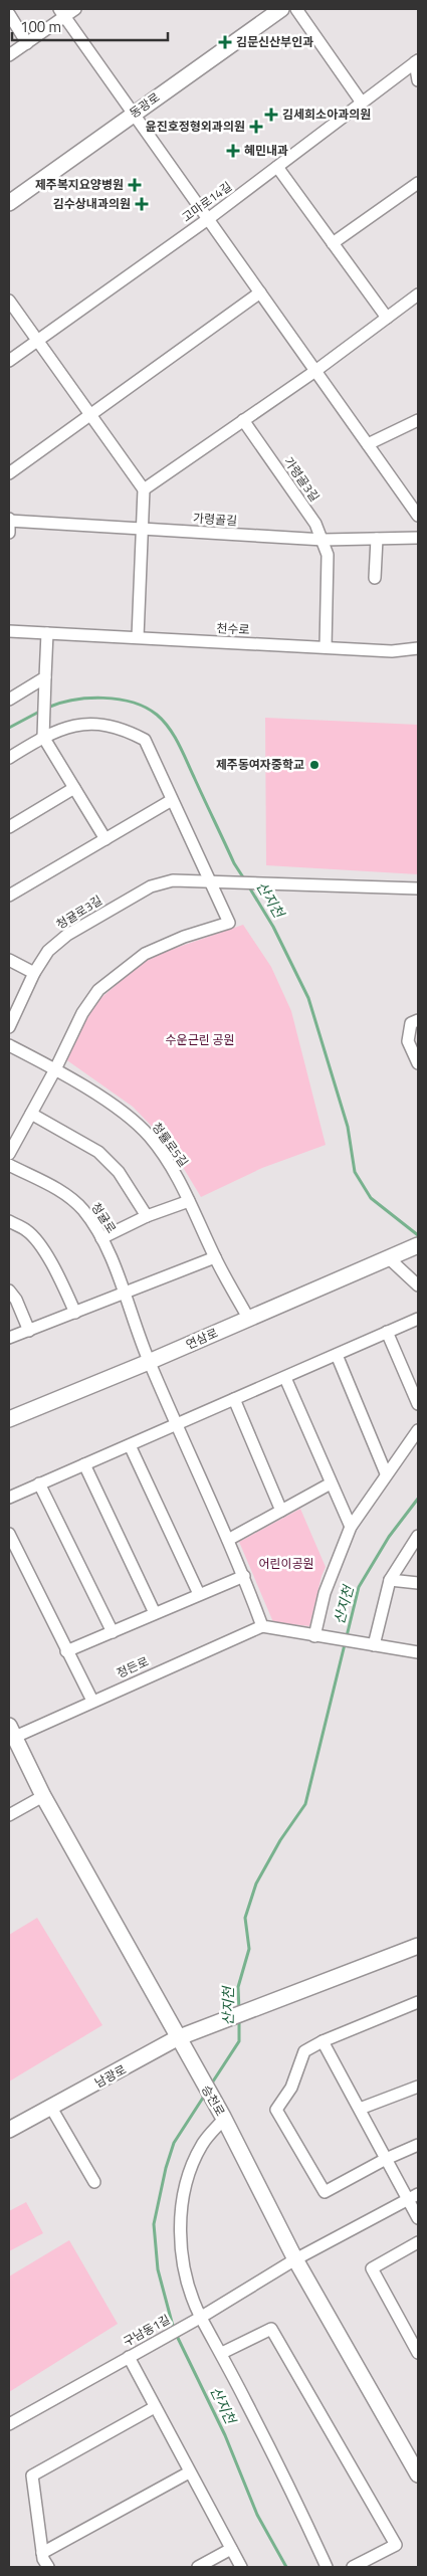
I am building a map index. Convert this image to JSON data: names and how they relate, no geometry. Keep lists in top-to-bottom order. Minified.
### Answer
{"streets":{"main road":["동광로","연삼로","남광로","승천로"],"street":["고마로14길","가령골3길","가령골길","천수로","청귤로3길","청률로5길","청귤로","정든로","구남동1길"]},"crossings":[["가령골3길","가령골길"],["가령골3길","천수로"],["청률로5길","연삼로"],["청귤로","연삼로"],["정든로","승천로"],["남광로","승천로"],["승천로","구남동1길"]],"water":["산지천"],"parks":["수운근린 공원","어린이공원"],"places":{"health":["김문신산부인과","김세희소아과의원","윤진호정형외과의원","혜민내과","제주복지요양병원","김수상내과의원"],"other":["제주동여자중학교"]},"scale_bar":"100 m"}
